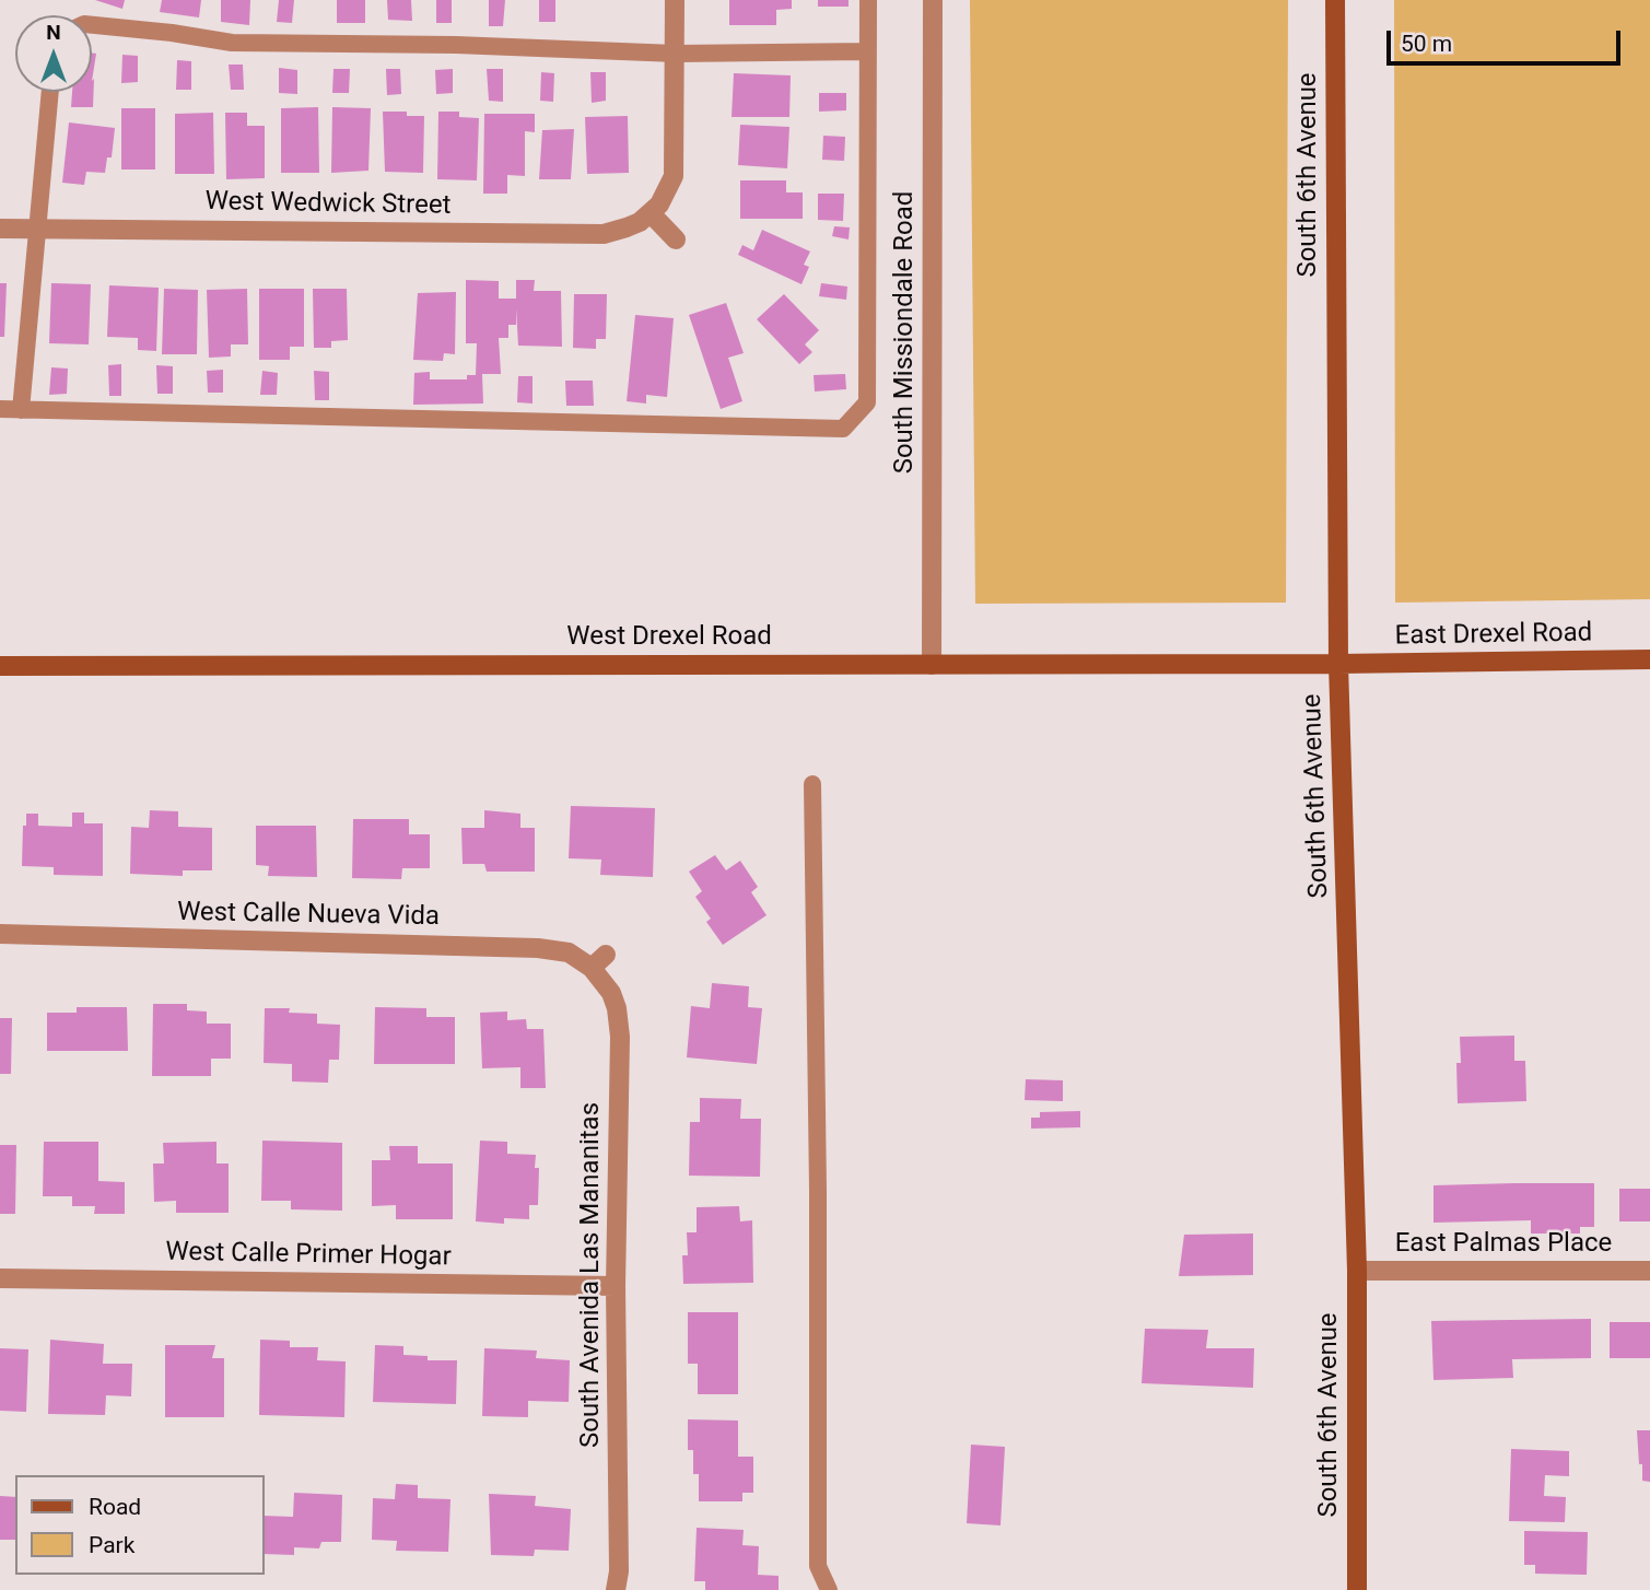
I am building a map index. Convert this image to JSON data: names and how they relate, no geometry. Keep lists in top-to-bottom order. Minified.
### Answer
{"streets":{"street":["South 6th Avenue","West Wedwick Street","South Missiondale Road","East Drexel Road","West Drexel Road","West Calle Nueva Vida","East Palmas Place","West Calle Primer Hogar","South Avenida Las Mananitas"]},"crossings":[["South 6th Avenue","East Drexel Road"],["South 6th Avenue","West Drexel Road"],["South 6th Avenue","East Palmas Place"],["South Missiondale Road","West Drexel Road"],["East Drexel Road","West Drexel Road"],["West Calle Nueva Vida","South Avenida Las Mananitas"],["West Calle Primer Hogar","South Avenida Las Mananitas"]],"legend":["Road","Park"],"scale_bar":"50 m","north":"top"}
